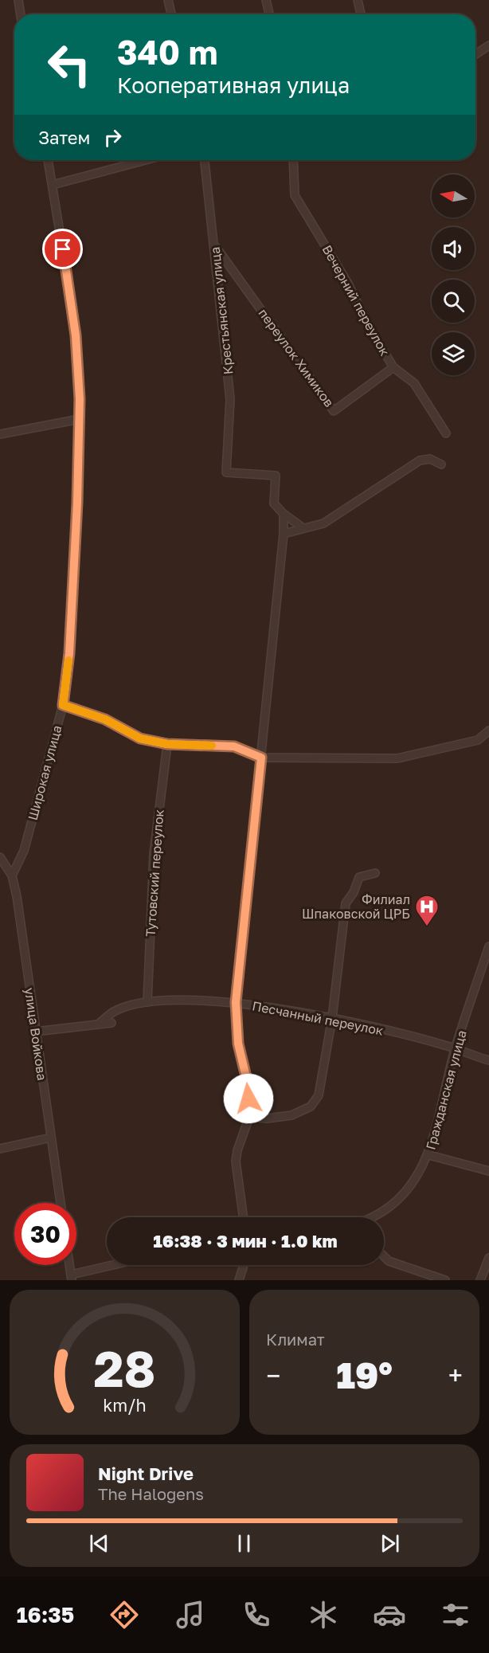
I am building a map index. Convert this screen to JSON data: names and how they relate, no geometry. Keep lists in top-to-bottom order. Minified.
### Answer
{"streets":{"street":["Вечерний переулок","Крестьянская улица","переулок Химиков","Широкая улица","Тутовский переулок","Песчанный переулок","улица Войкова","Гражданская улица"]},"crossings":[["Вечерний переулок","переулок Химиков"],["Крестьянская улица","переулок Химиков"],["Широкая улица","улица Войкова"],["Тутовский переулок","Песчанный переулок"],["Песчанный переулок","Гражданская улица"]],"places":{"hospital":["Филиал Шпаковской ЦРБ"]},"north":"left","page":{"turn":["340 m","Кооперативная улица"],"then":"Затем","limit":"30","trip":"16:38 · 3 мин · 1.0 km","tile":"Климат","heat":["−","19°","+"],"song":["Night Drive","The Halogens"],"tabs":"16:35","gauge":["28","km/h"]}}
